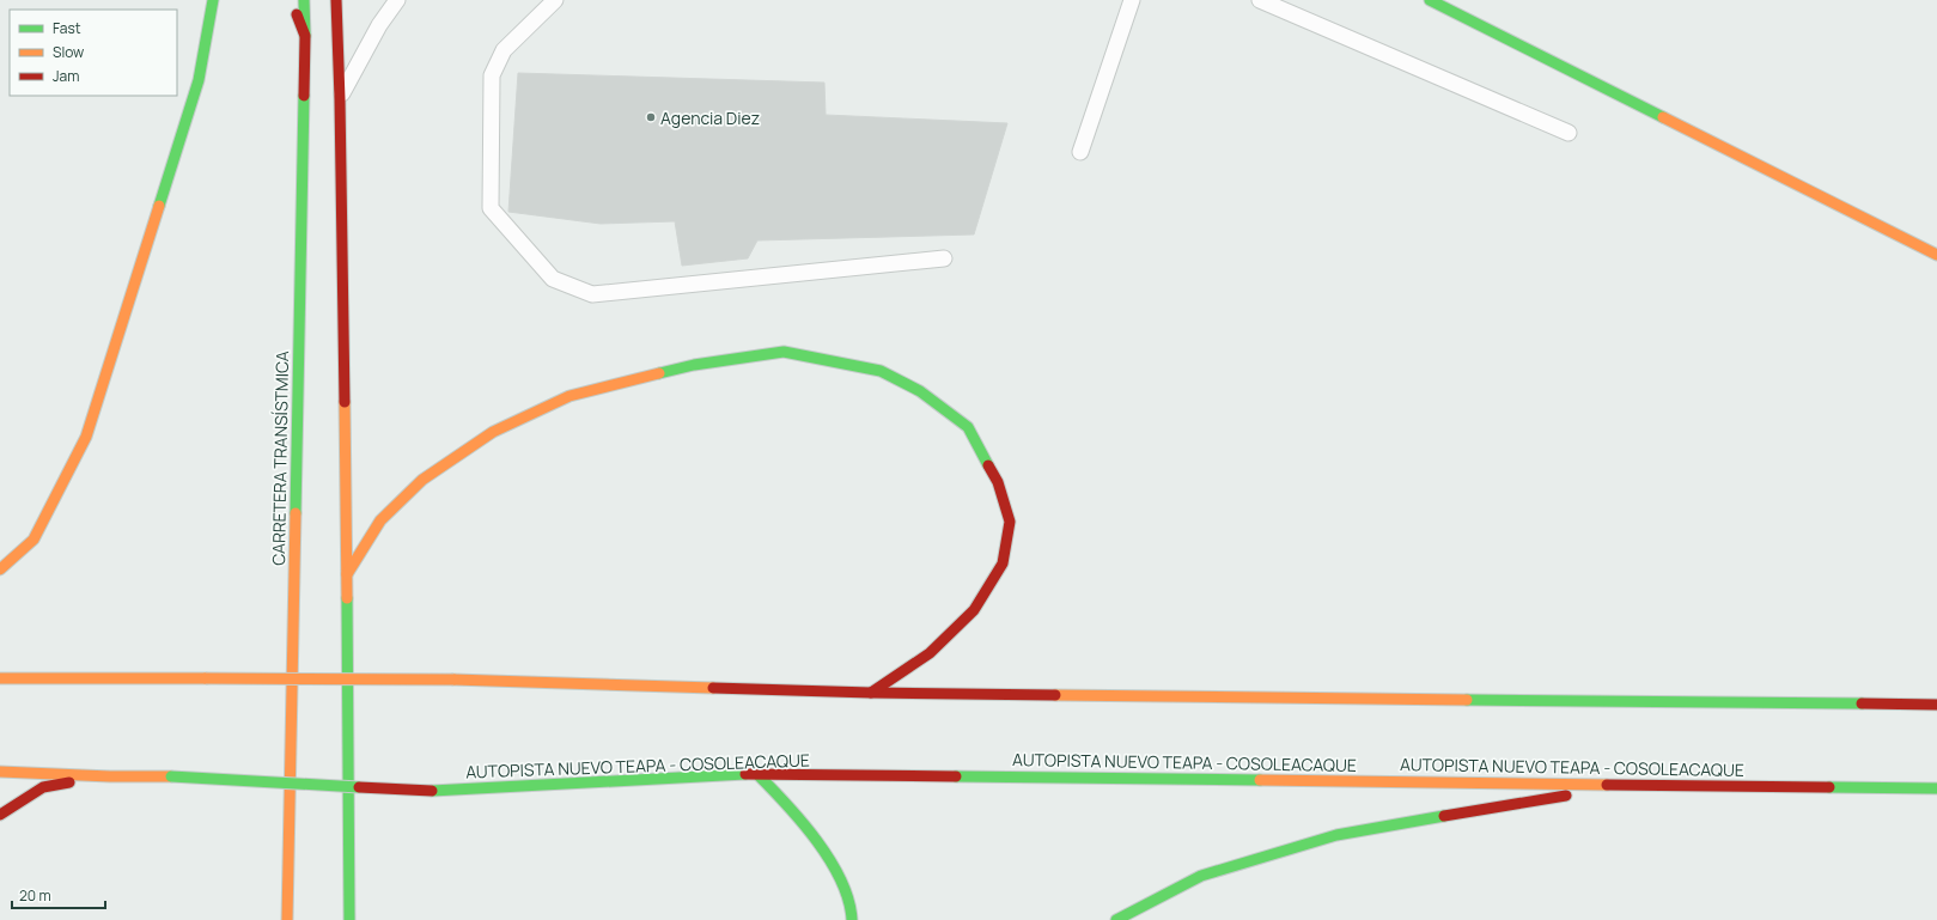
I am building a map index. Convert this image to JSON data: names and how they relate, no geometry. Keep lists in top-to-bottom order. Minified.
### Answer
{"streets":{"main road":["CARRETERA TRANSÍSTMICA","AUTOPISTA NUEVO TEAPA - COSOLEACAQUE"]},"places":["Agencia Diez"],"legend":["Fast","Slow","Jam"],"scale_bar":"20 m"}
